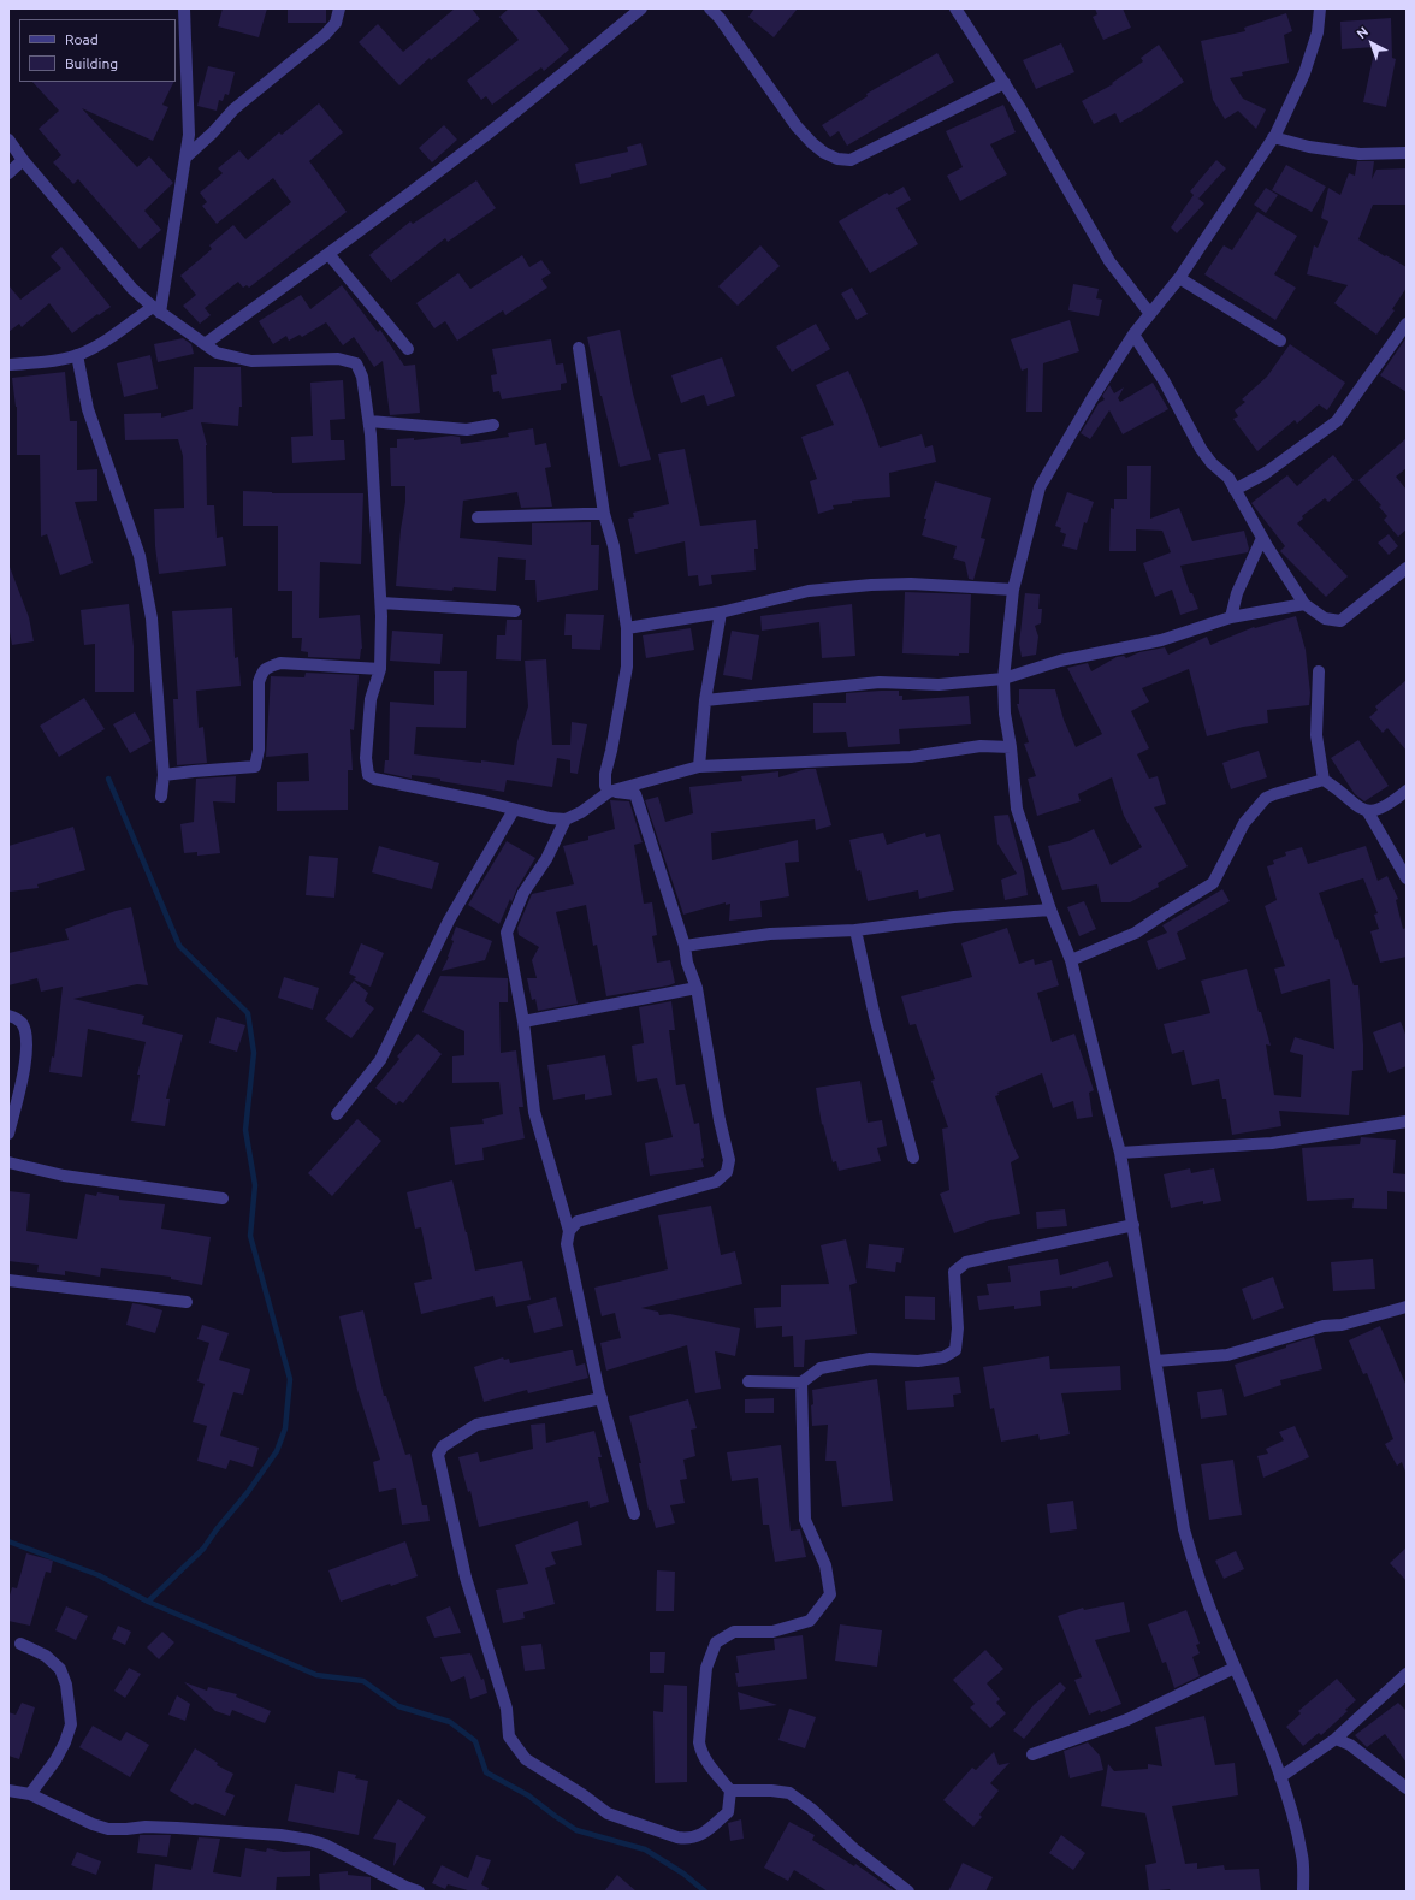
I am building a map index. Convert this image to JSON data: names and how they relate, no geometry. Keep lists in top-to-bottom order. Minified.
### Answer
{"legend":["Road","Building"],"north":"top left"}
